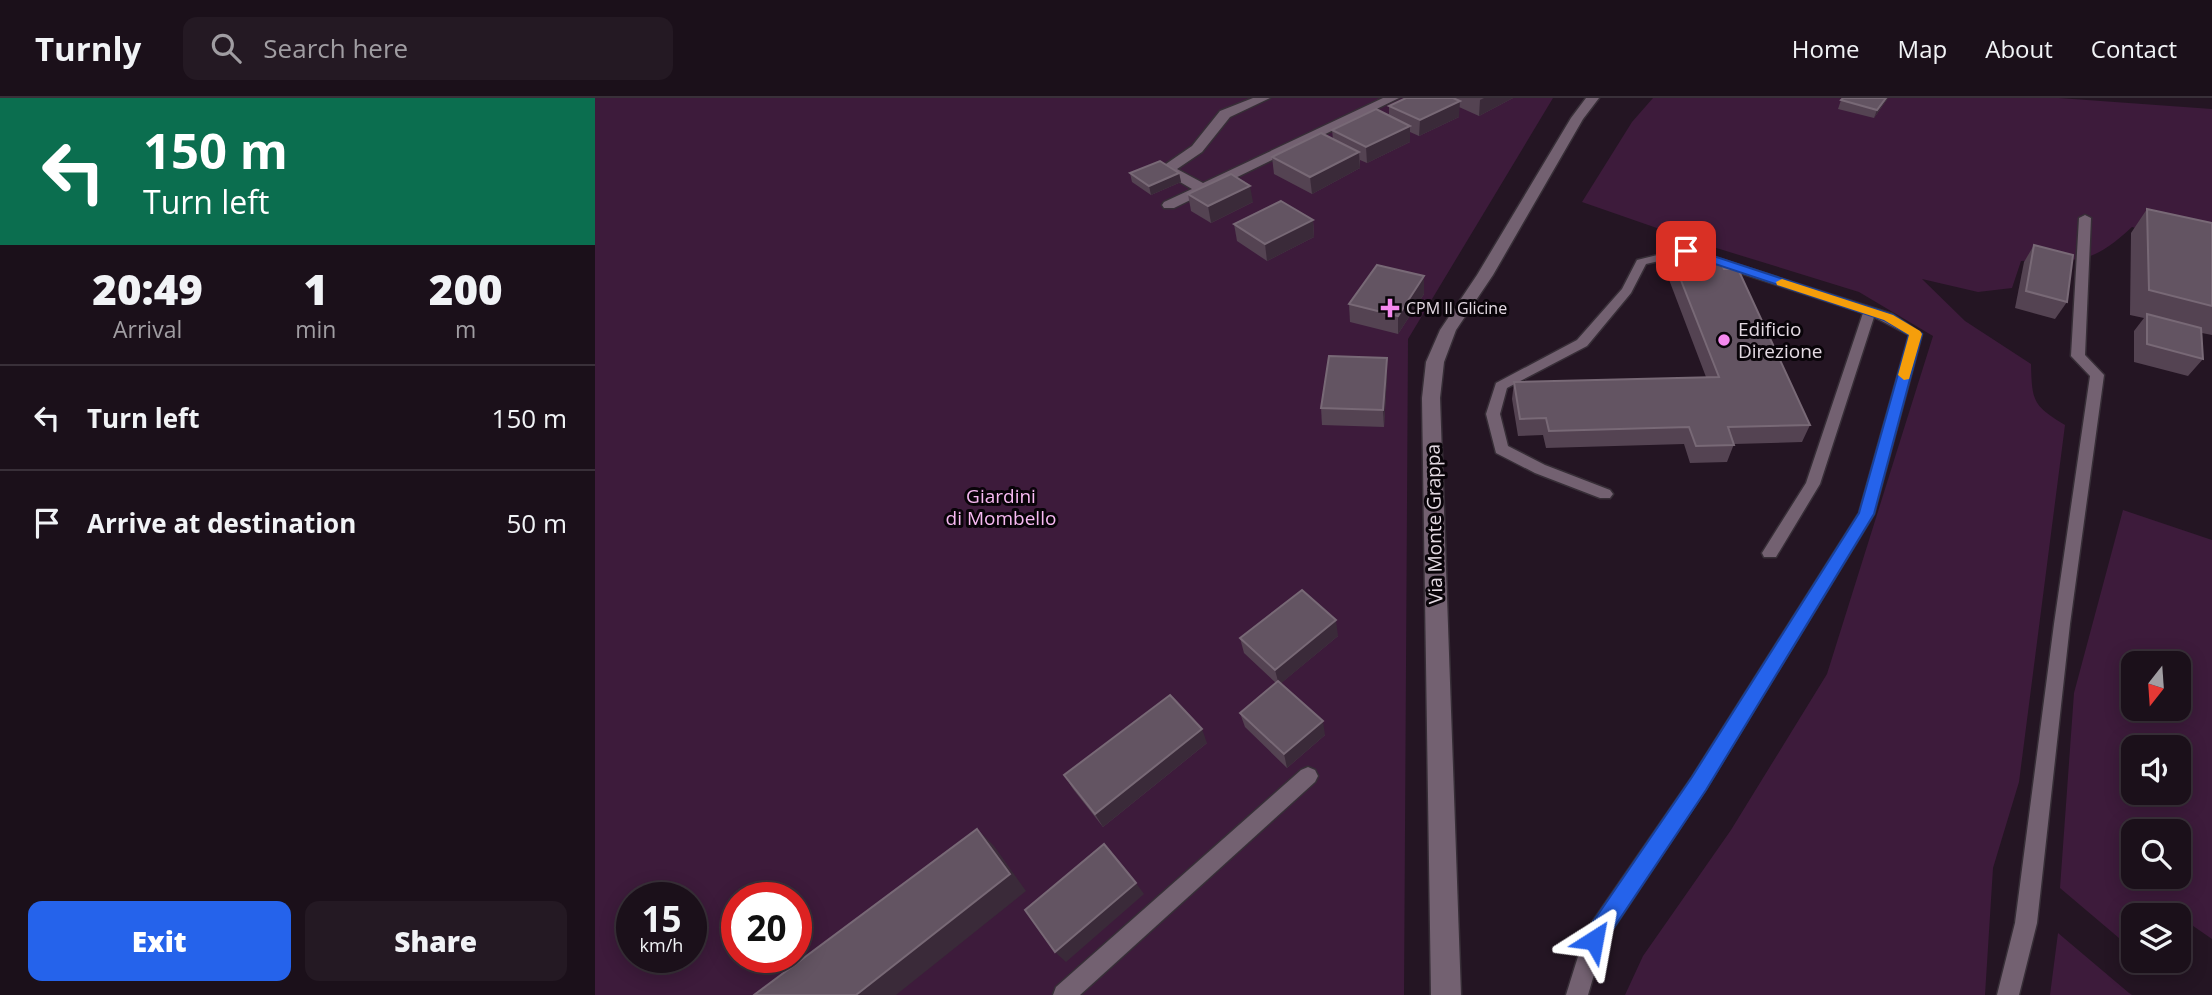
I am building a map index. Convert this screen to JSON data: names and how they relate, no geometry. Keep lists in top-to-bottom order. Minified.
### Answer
{"streets":{"street":["Via Monte Grappa"]},"parks":["Giardini di Mombello"],"places":{"health":["CPM Il Glicine"],"other":["Edificio Direzione"]},"north":"bottom","page":{"header":"Turnly","search":"Search here","nav":["Home","Map","About","Contact"],"turn":["150 m","Turn left"],"eta":["20:49","Arrival","1","min","200","m"],"list":[{"name":"Turn left","value":"150 m"},{"name":"Arrive at destination","value":"50 m"}],"speed":"15 km/h","limit":"20","buttons":["Exit","Share"]}}
